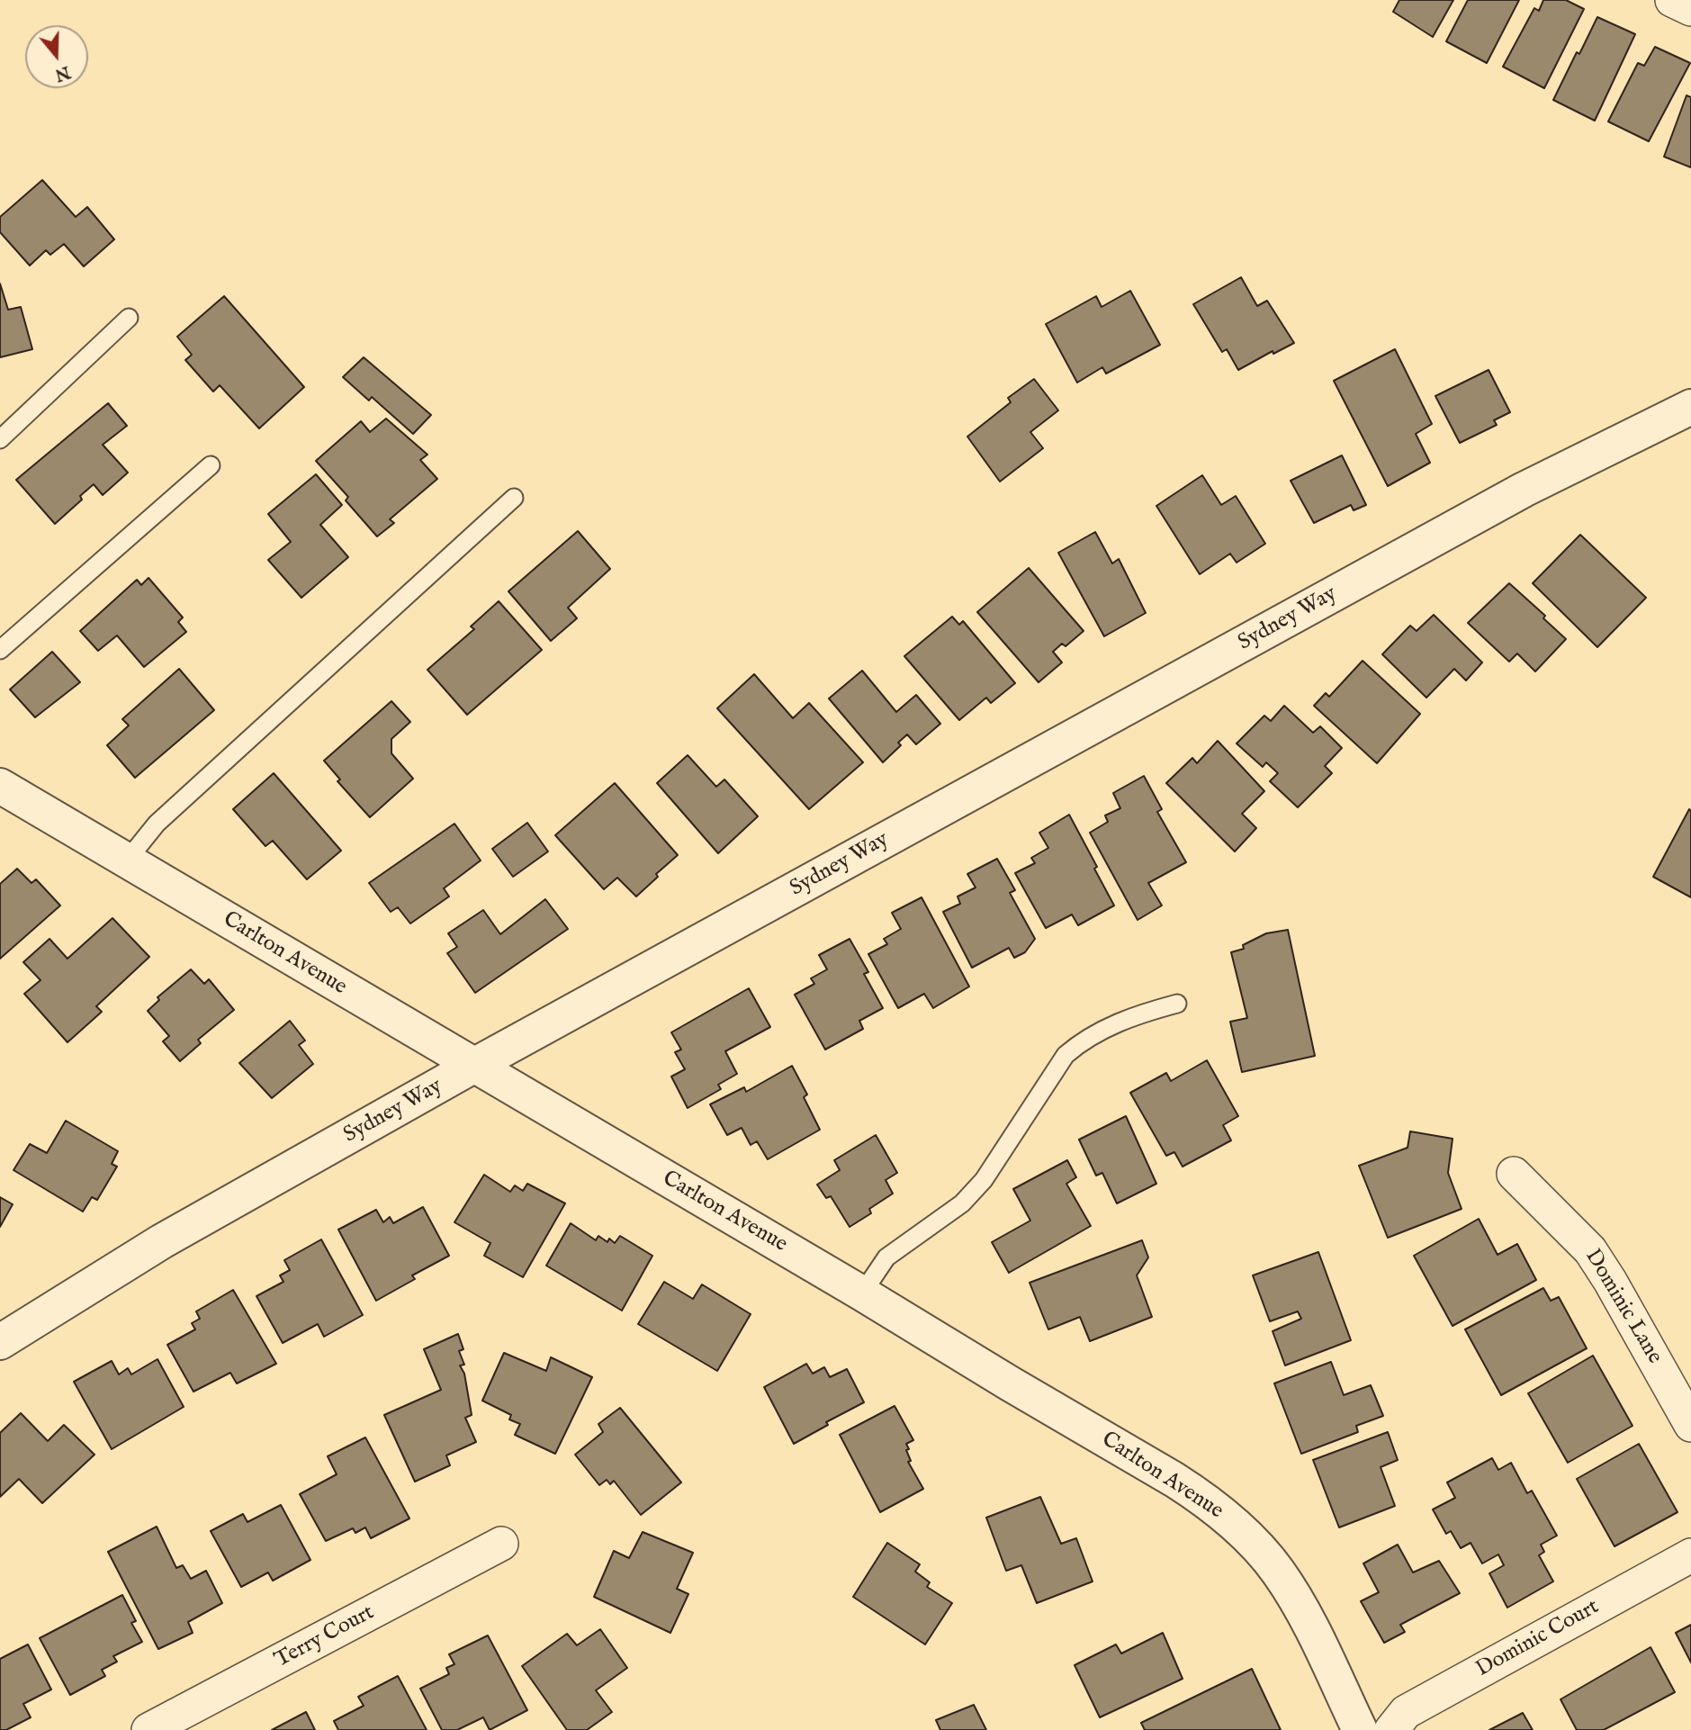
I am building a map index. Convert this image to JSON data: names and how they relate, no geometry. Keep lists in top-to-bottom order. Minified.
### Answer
{"streets":{"street":["Sydney Way","Carlton Avenue","Dominic Lane","Terry Court","Dominic Court"]},"crossings":[["Sydney Way","Carlton Avenue"]],"north":"bottom"}
